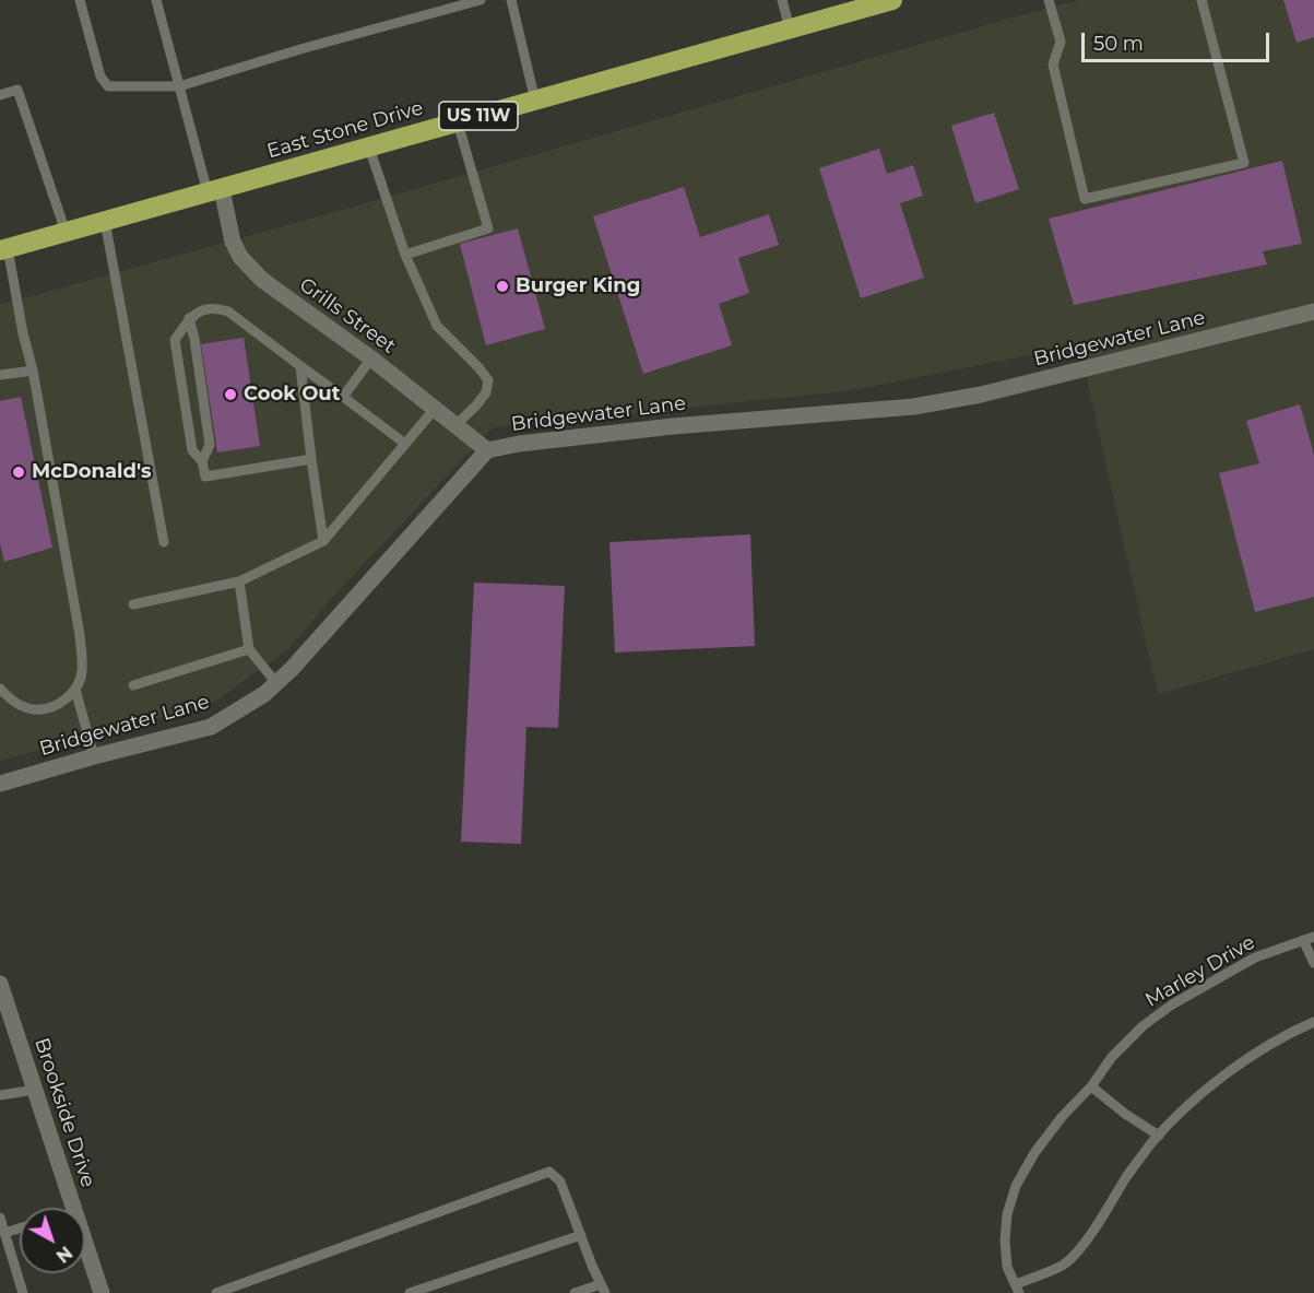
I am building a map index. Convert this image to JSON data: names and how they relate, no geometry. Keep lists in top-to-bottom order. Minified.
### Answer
{"streets":{"highway":["US 11W","East Stone Drive"],"street":["Grills Street","Bridgewater Lane","Brookside Drive"],"lane":["Marley Drive"]},"crossings":[["East Stone Drive","Grills Street"],["Grills Street","Bridgewater Lane"]],"places":["Burger King","Cook Out","McDonald's"],"scale_bar":"50 m","north":"bottom right"}
